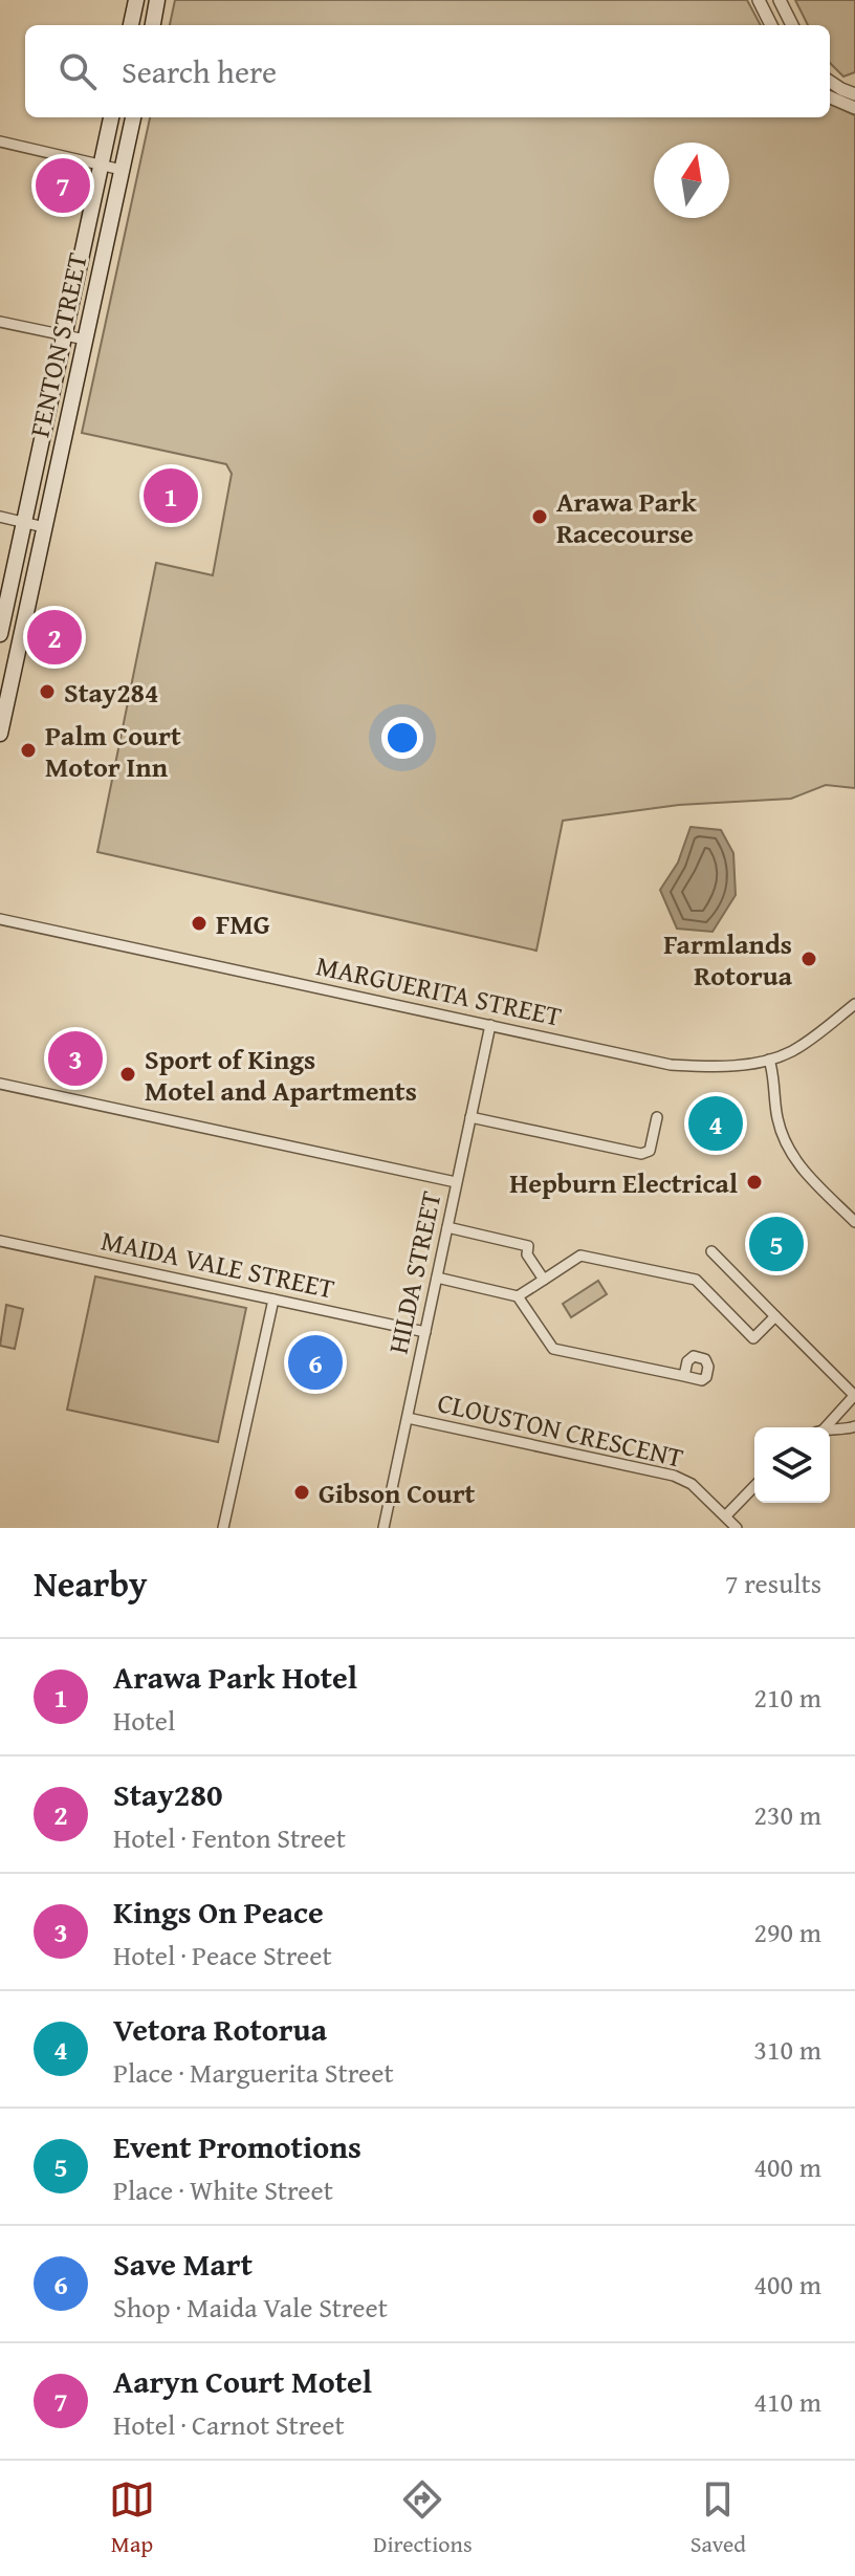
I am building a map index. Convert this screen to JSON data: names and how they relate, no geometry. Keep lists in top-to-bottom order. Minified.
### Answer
{"streets":{"main road":["FENTON STREET"],"street":["MARGUERITA STREET","MAIDA VALE STREET","HILDA STREET","CLOUSTON CRESCENT"]},"crossings":[["MARGUERITA STREET","HILDA STREET"],["MAIDA VALE STREET","HILDA STREET"],["HILDA STREET","CLOUSTON CRESCENT"]],"places":["Arawa Park Racecourse","Stay284","Palm Court Motor Inn","FMG","Farmlands Rotorua","Sport of Kings Motel and Apartments","Hepburn Electrical","Gibson Court"],"north":"top","page":{"search":"Search here","pins":["7","1","2","3","4","5","6"],"heading":["Nearby","7 results"],"list":[{"mark":"1","name":"Arawa Park Hotel","note":"Hotel","value":"210 m"},{"mark":"2","name":"Stay280","note":"Hotel · Fenton Street","value":"230 m"},{"mark":"3","name":"Kings On Peace","note":"Hotel · Peace Street","value":"290 m"},{"mark":"4","name":"Vetora Rotorua","note":"Place · Marguerita Street","value":"310 m"},{"mark":"5","name":"Event Promotions","note":"Place · White Street","value":"400 m"},{"mark":"6","name":"Save Mart","note":"Shop · Maida Vale Street","value":"400 m"},{"mark":"7","name":"Aaryn Court Motel","note":"Hotel · Carnot Street","value":"410 m"}],"nav":["Map","Directions","Saved"]}}
